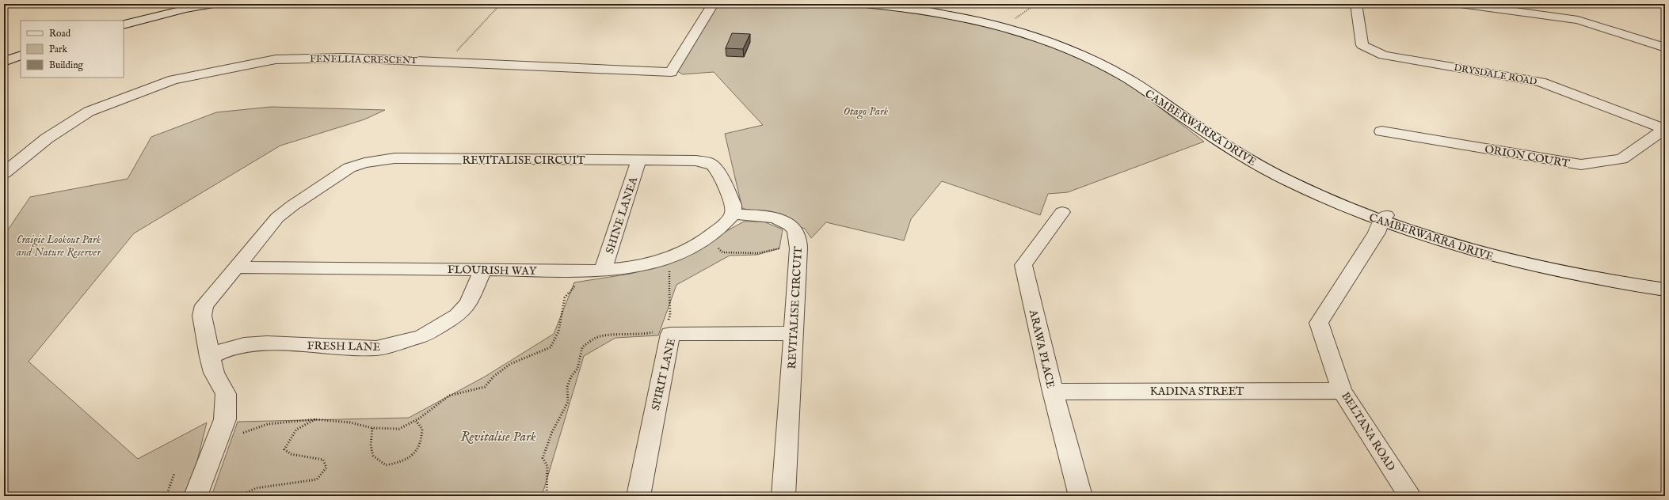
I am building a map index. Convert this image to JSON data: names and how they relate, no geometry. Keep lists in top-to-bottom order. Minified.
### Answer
{"streets":{"street":["FENELLIA CRESCENT","DRYSDALE ROAD","CAMBERWARRA DRIVE","ORION COURT","REVITALISE CIRCUIT","SHINE LANEA","FLOURISH WAY","FRESH LANE","ARAWA PLACE","SPIRIT LANE","KADINA STREET","BELTANA ROAD"]},"crossings":[["DRYSDALE ROAD","ORION COURT"],["CAMBERWARRA DRIVE","BELTANA ROAD"],["REVITALISE CIRCUIT","SHINE LANEA"],["REVITALISE CIRCUIT","FLOURISH WAY"],["REVITALISE CIRCUIT","FRESH LANE"],["REVITALISE CIRCUIT","SPIRIT LANE"],["SHINE LANEA","FLOURISH WAY"],["FLOURISH WAY","FRESH LANE"],["ARAWA PLACE","KADINA STREET"],["KADINA STREET","BELTANA ROAD"]],"parks":["Otago Park","Craigie Lookout Park and Nature Reserver","Revitalise Park"],"legend":["Road","Park","Building"]}
